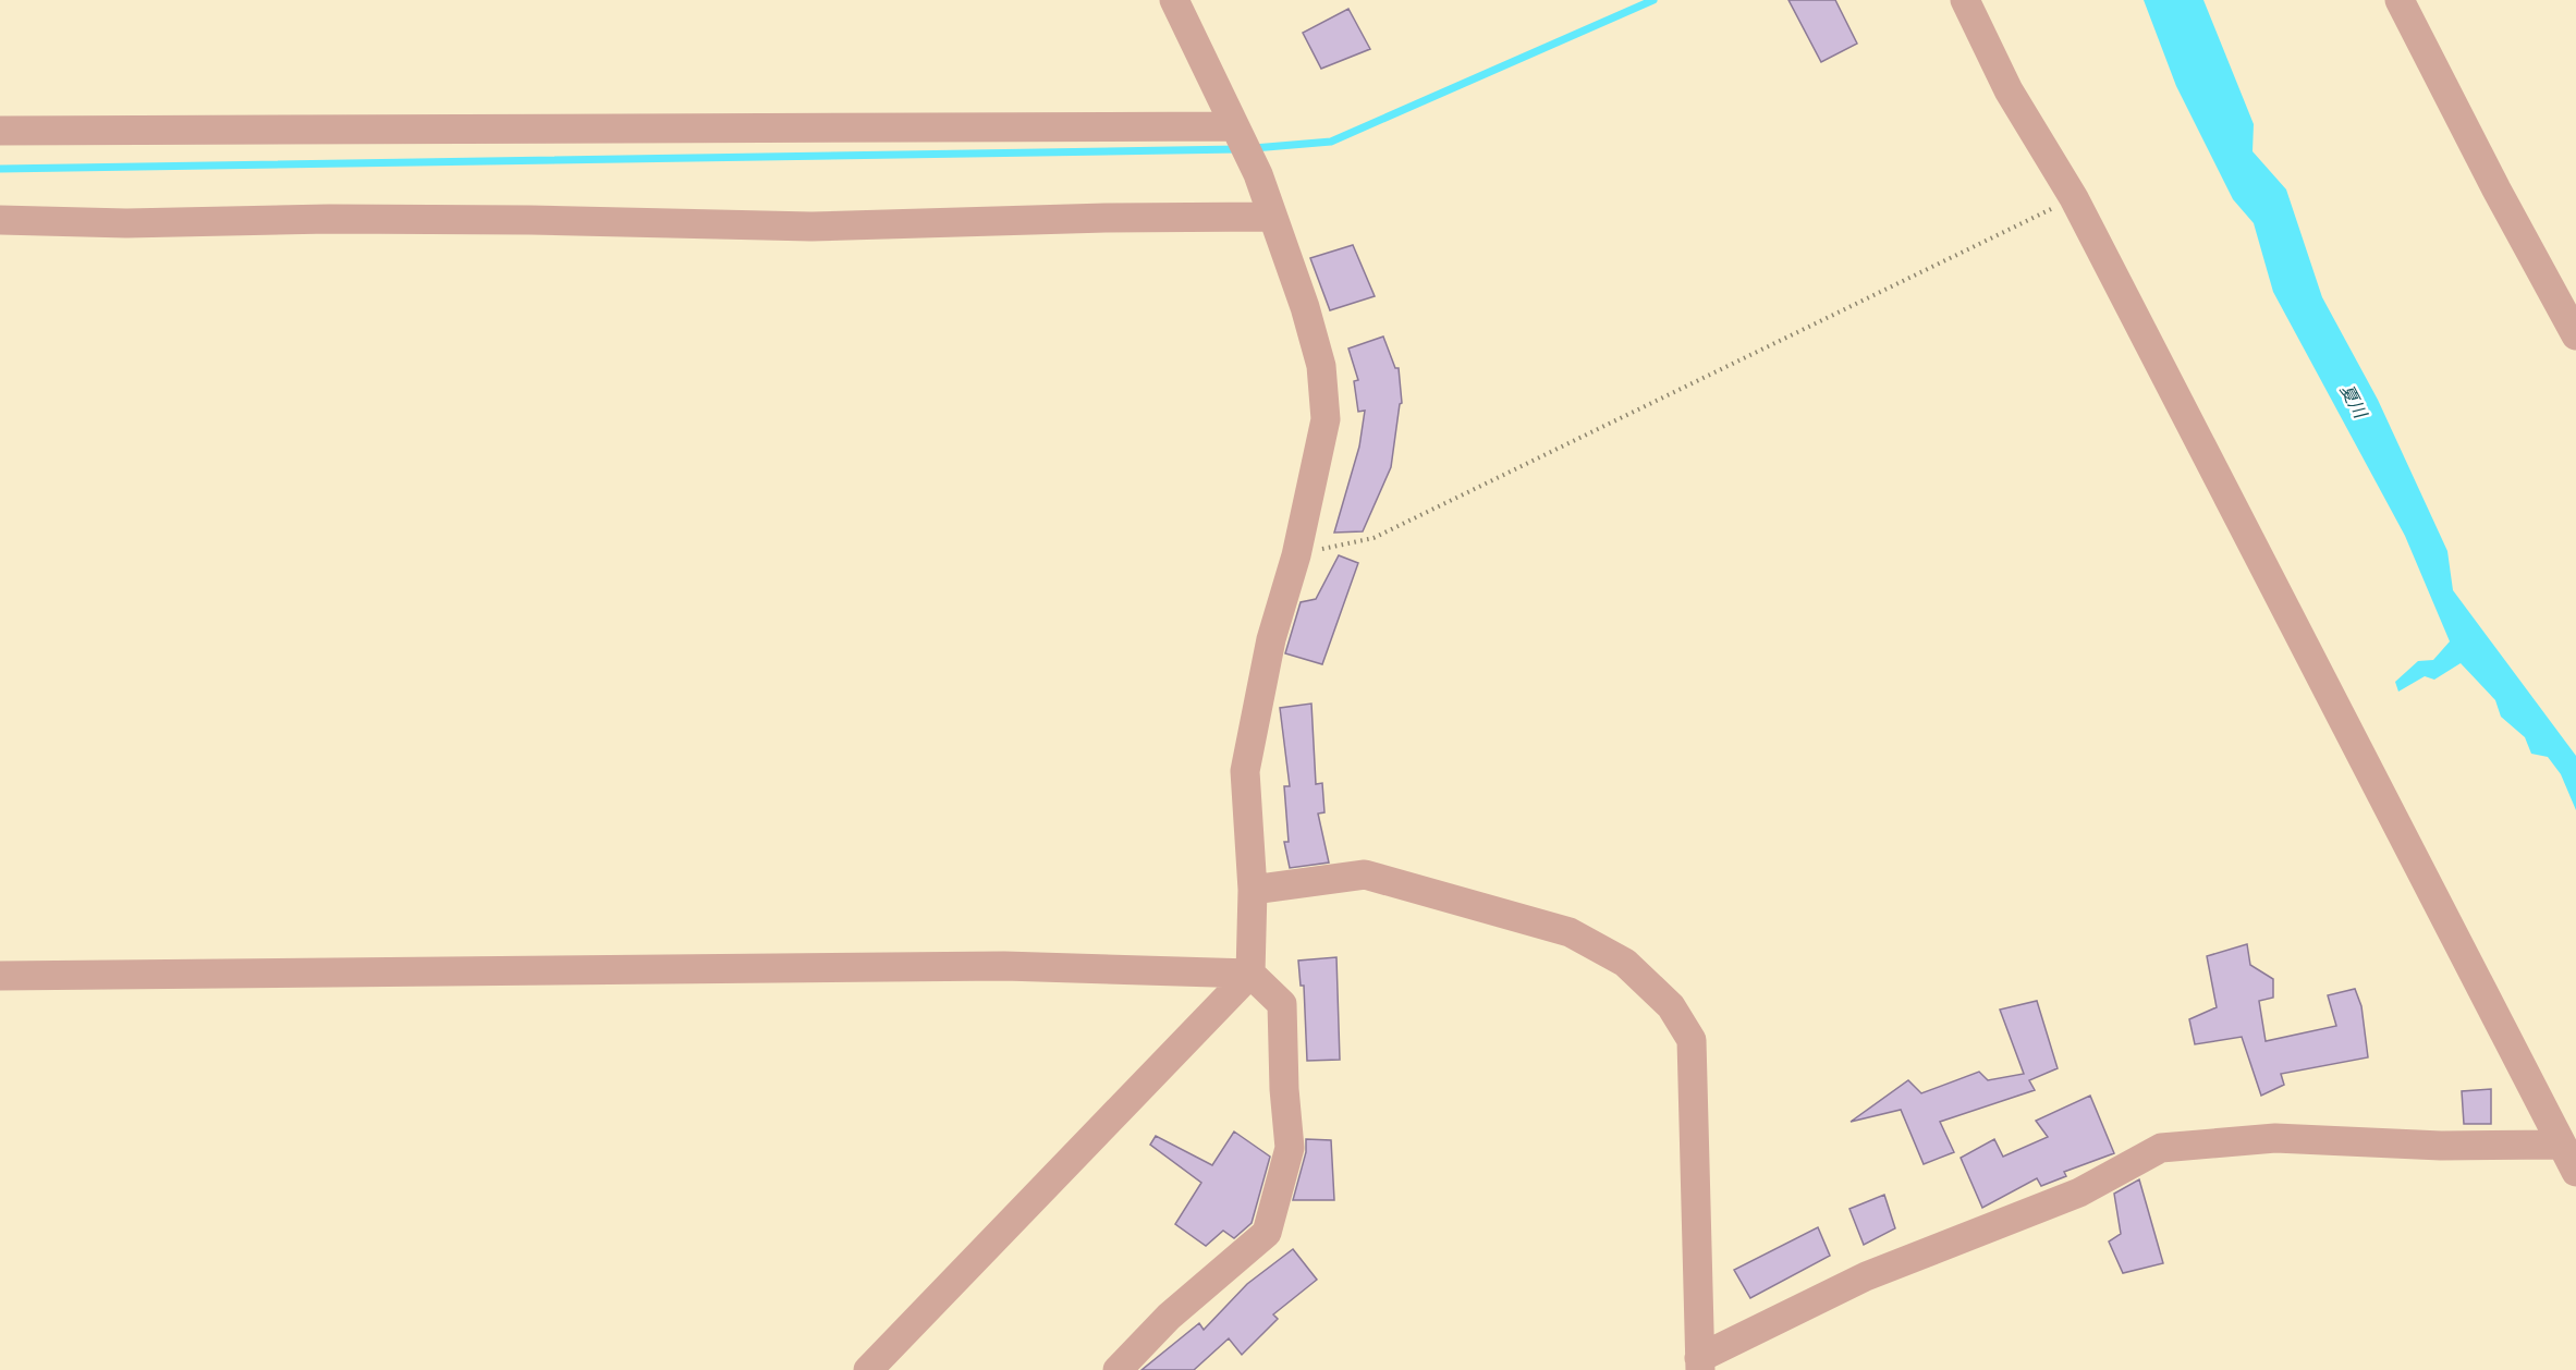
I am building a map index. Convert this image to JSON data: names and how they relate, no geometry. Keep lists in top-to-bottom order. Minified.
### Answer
{"water":["夏川"]}
